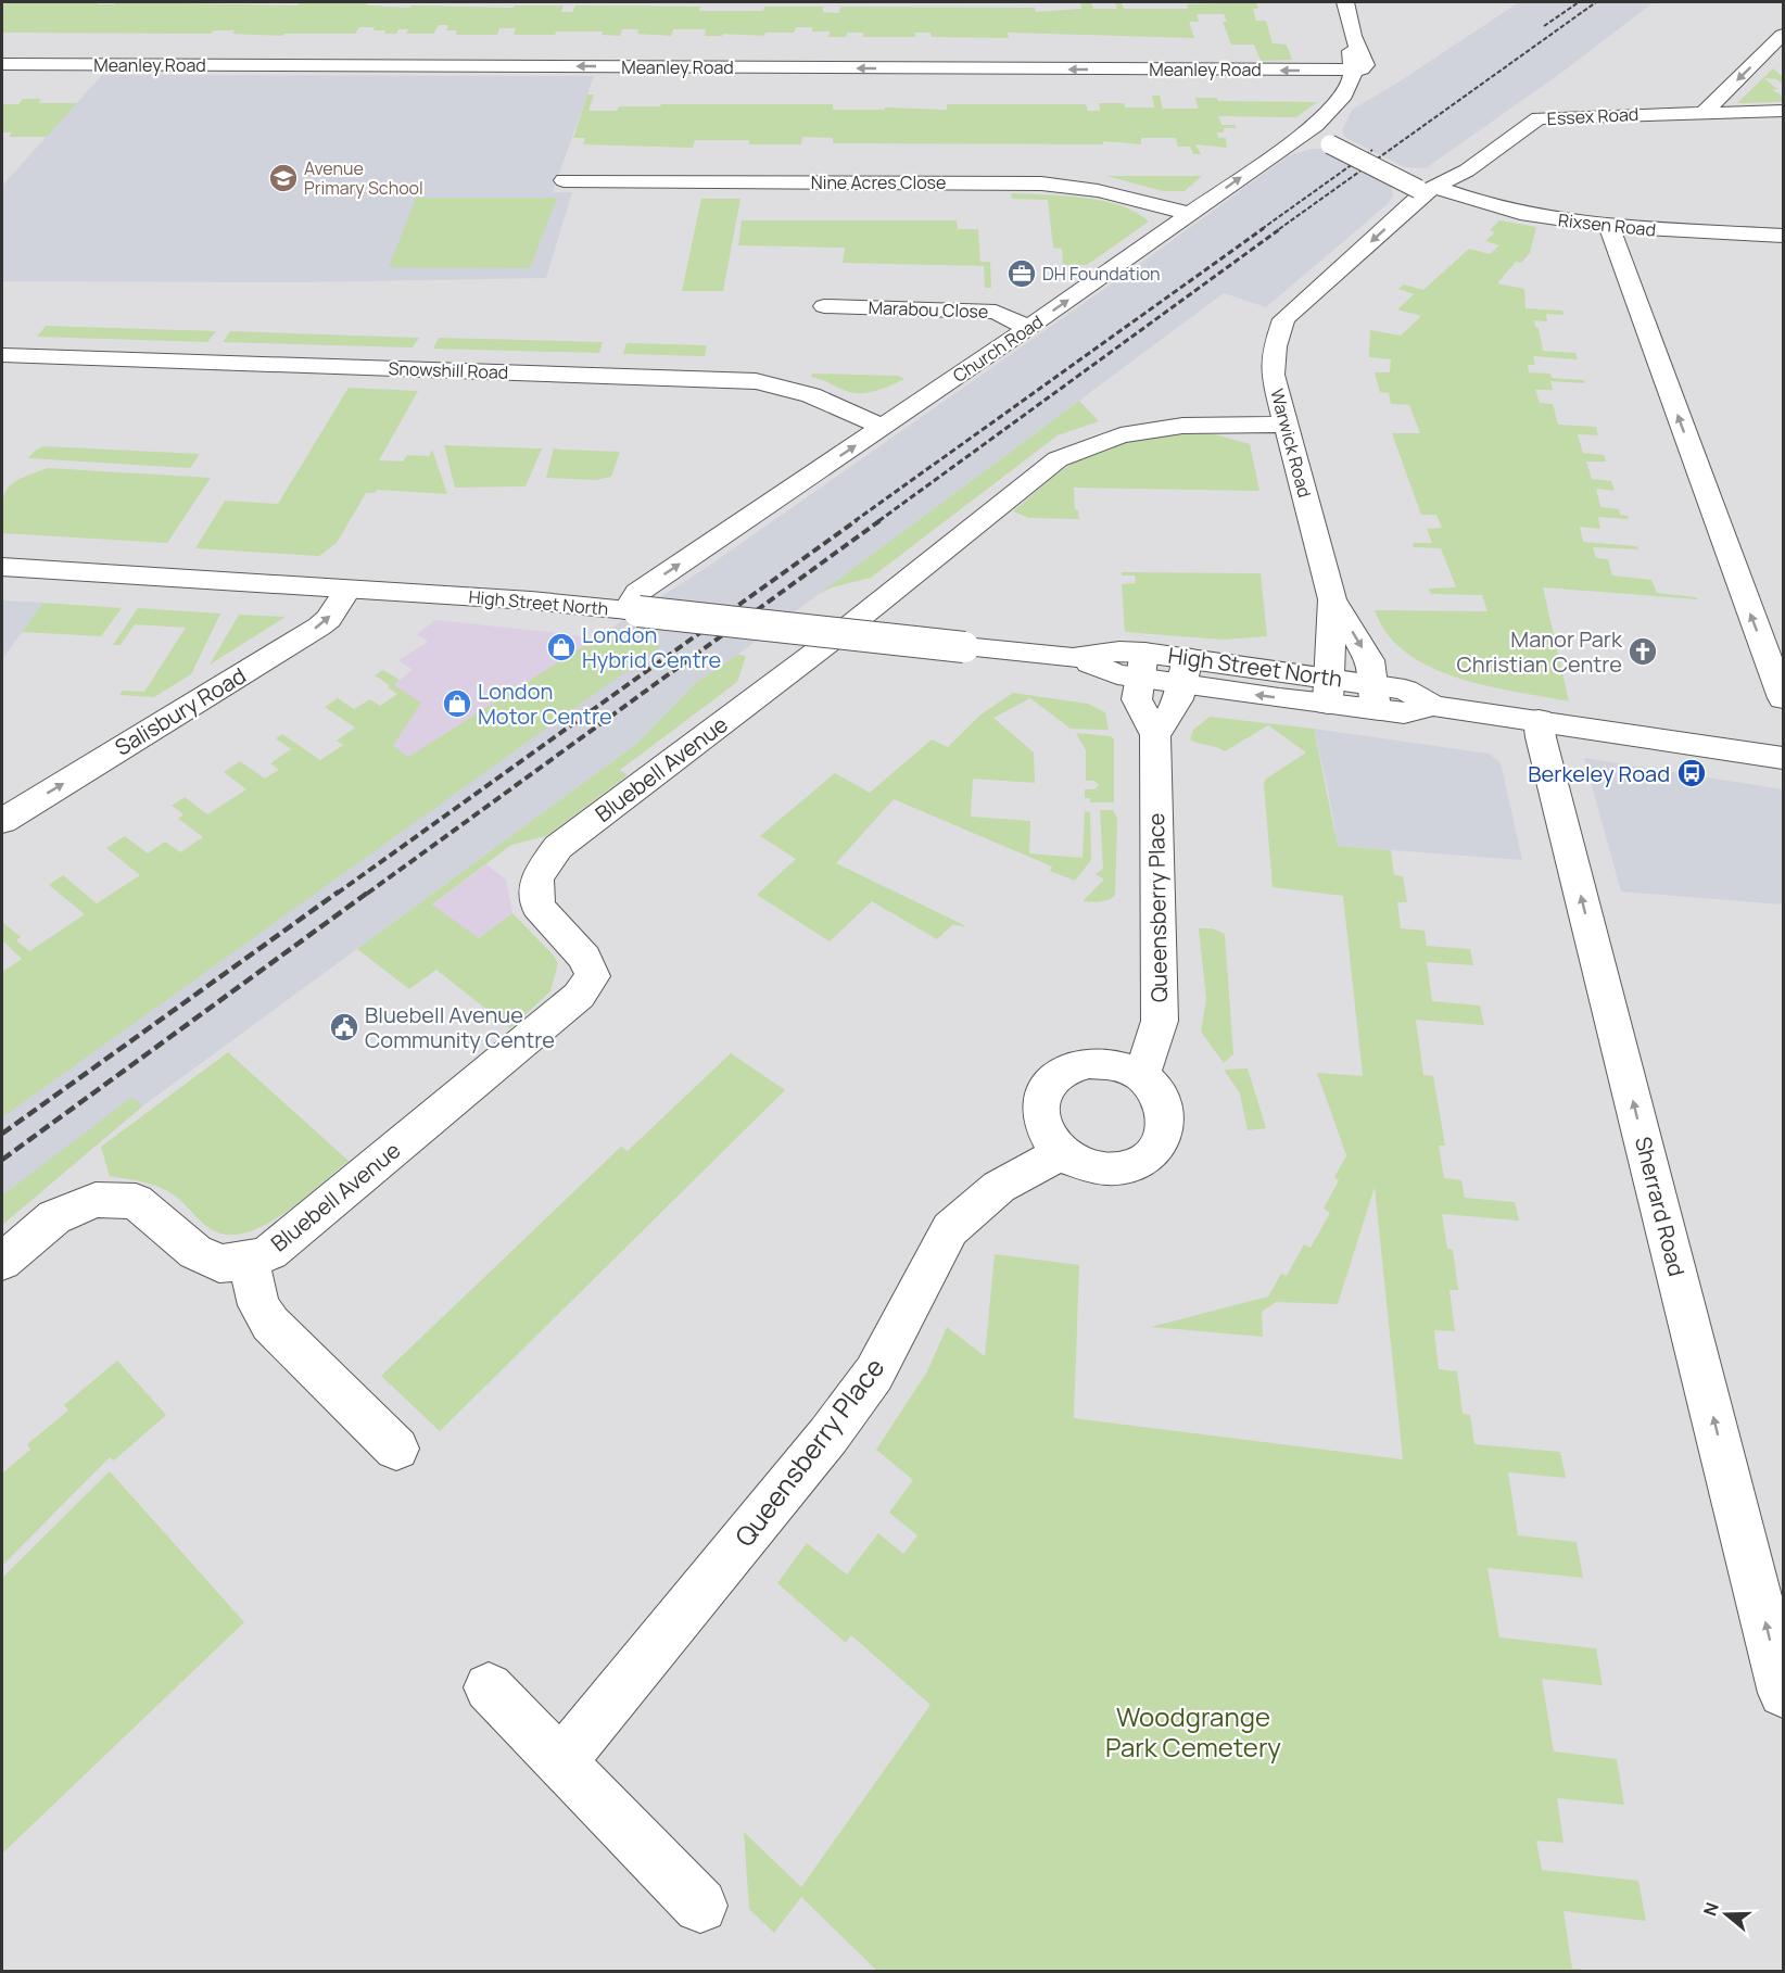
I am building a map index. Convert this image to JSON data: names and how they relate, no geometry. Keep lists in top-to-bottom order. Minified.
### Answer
{"streets":{"street":["Meanley Road","Essex Road","Nine Acres Close","Rixsen Road","Marabou Close","Church Road","Snowshill Road","Warwick Road","High Street North","Salisbury Road","Bluebell Avenue","Queensberry Place","Sherrard Road"]},"crossings":[["Meanley Road","Church Road"],["Essex Road","Rixsen Road"],["Essex Road","Warwick Road"],["Nine Acres Close","Church Road"],["Rixsen Road","Church Road"],["Rixsen Road","Warwick Road"],["Marabou Close","Church Road"],["Church Road","Snowshill Road"],["Church Road","High Street North"],["Warwick Road","High Street North"],["Warwick Road","Bluebell Avenue"],["High Street North","Salisbury Road"],["High Street North","Queensberry Place"],["High Street North","Sherrard Road"]],"one_way":["Meanley Road","Church Road","Salisbury Road","Sherrard Road"],"parks":["Woodgrange Park Cemetery"],"places":{"school or university":["Avenue Primary School"],"office":["DH Foundation"],"shop":["London Hybrid Centre","London Motor Centre"],"church":["Manor Park Christian Centre"],"bus stop":["Berkeley Road"],"public building":["Bluebell Avenue Community Centre"]},"north":"left"}
